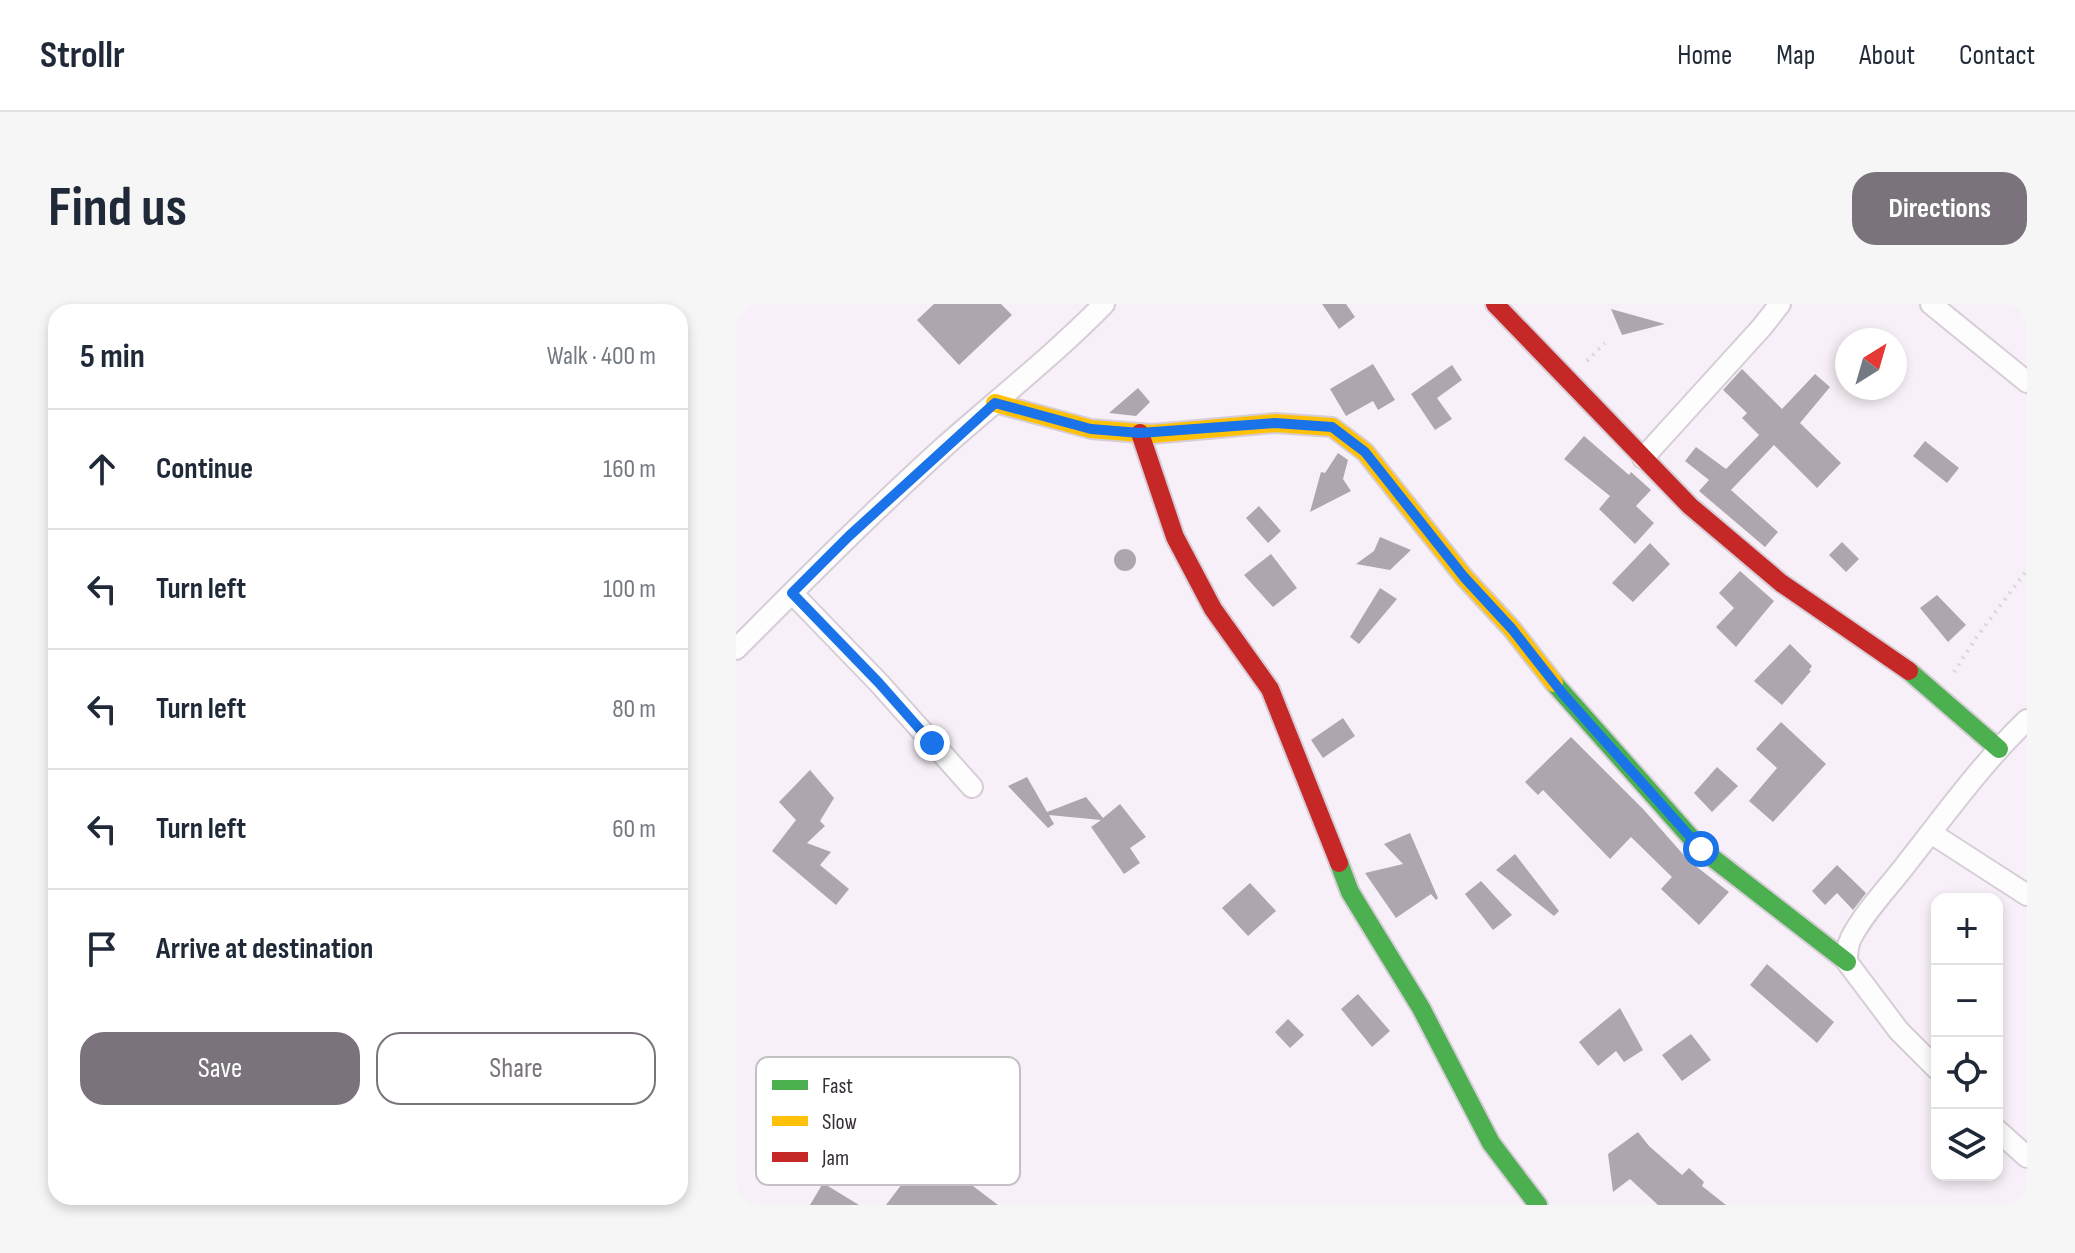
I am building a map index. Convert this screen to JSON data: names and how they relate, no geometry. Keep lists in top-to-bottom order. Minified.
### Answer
{"legend":["Fast","Slow","Jam"],"north":"top right","page":{"header":"Strollr","nav":["Home","Map","About","Contact"],"buttons":["Directions",["Save","Share"]],"title":"Find us","heading":["5 min","Walk · 400 m"],"list":[["Continue","160 m"],["Turn left","100 m"],["Turn left","80 m"],["Turn left","60 m"],"Arrive at destination"],"map_buttons":["+","−"]}}
